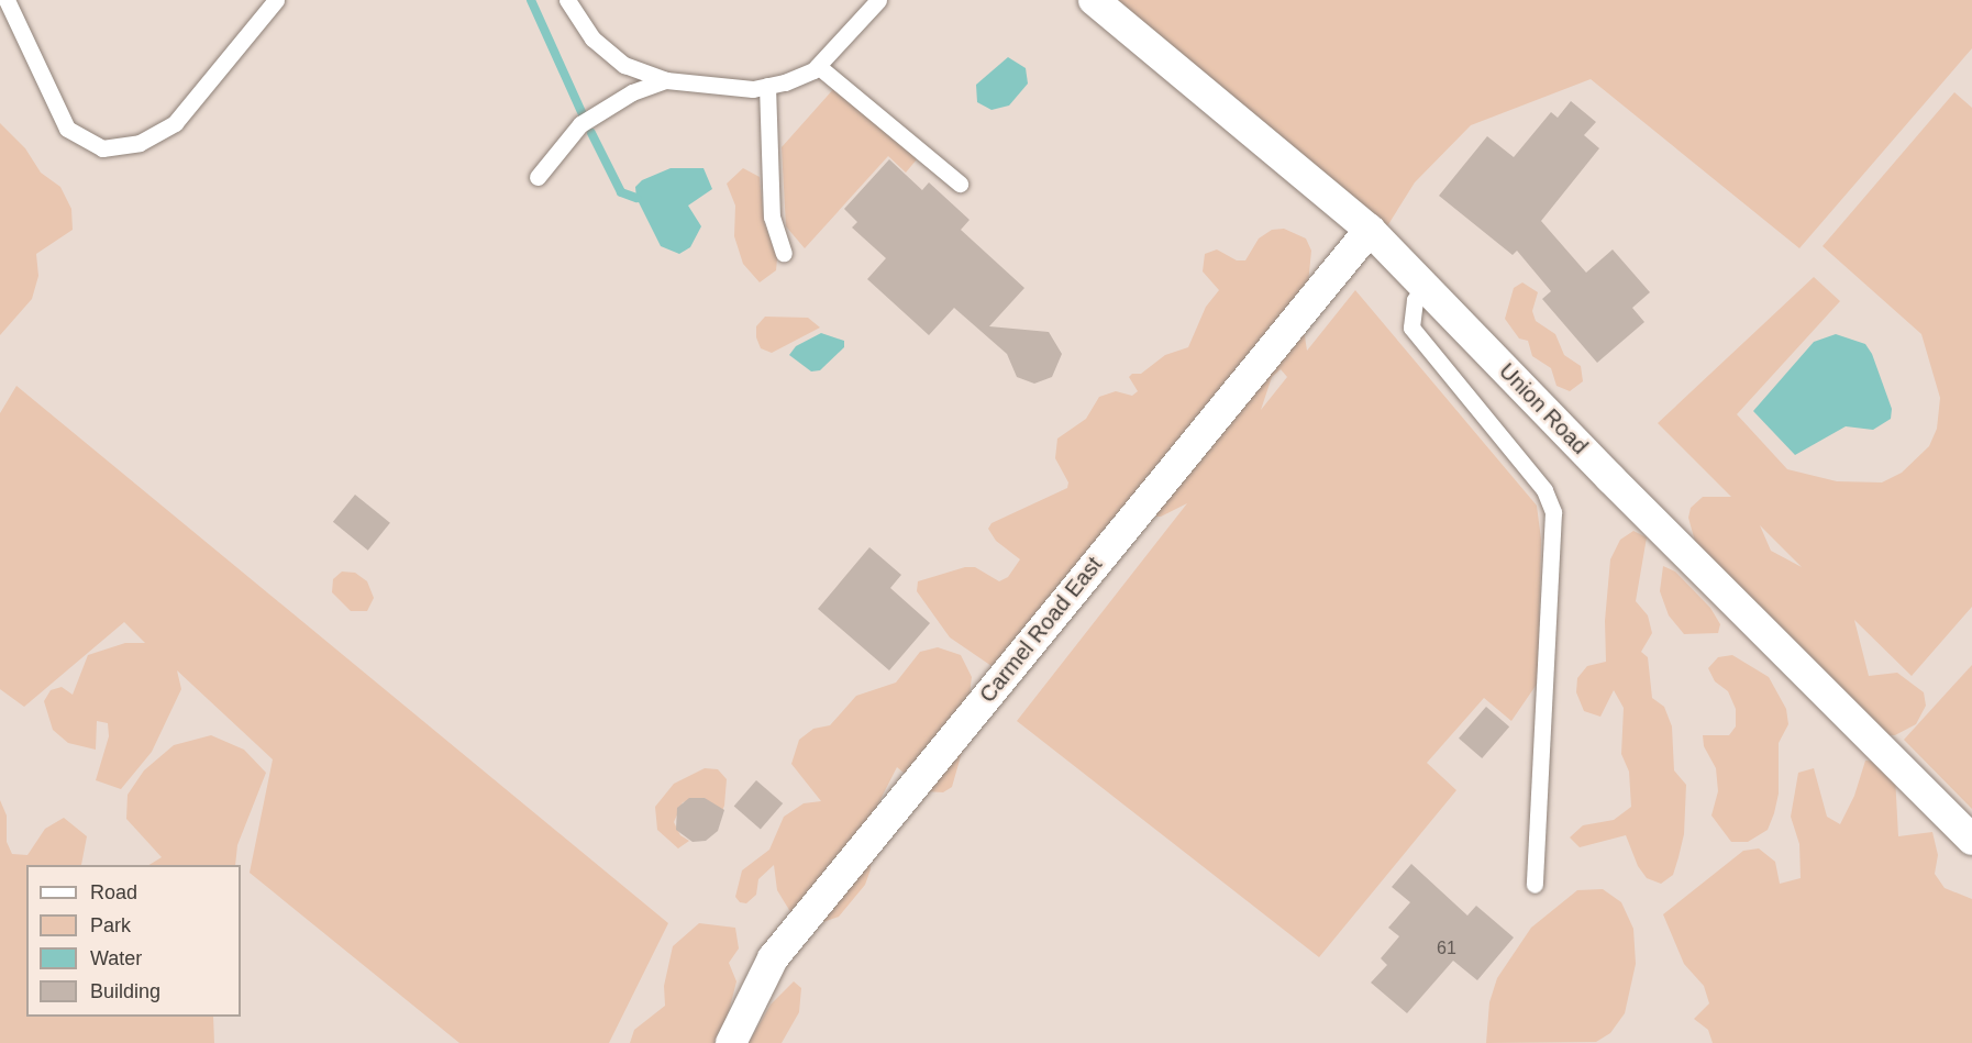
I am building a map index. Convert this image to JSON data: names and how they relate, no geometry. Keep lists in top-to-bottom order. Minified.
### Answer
{"streets":{"street":["Union Road","Carmel Road East"]},"crossings":[["Union Road","Carmel Road East"]],"house_numbers":["61"],"legend":["Road","Park","Water","Building"]}
